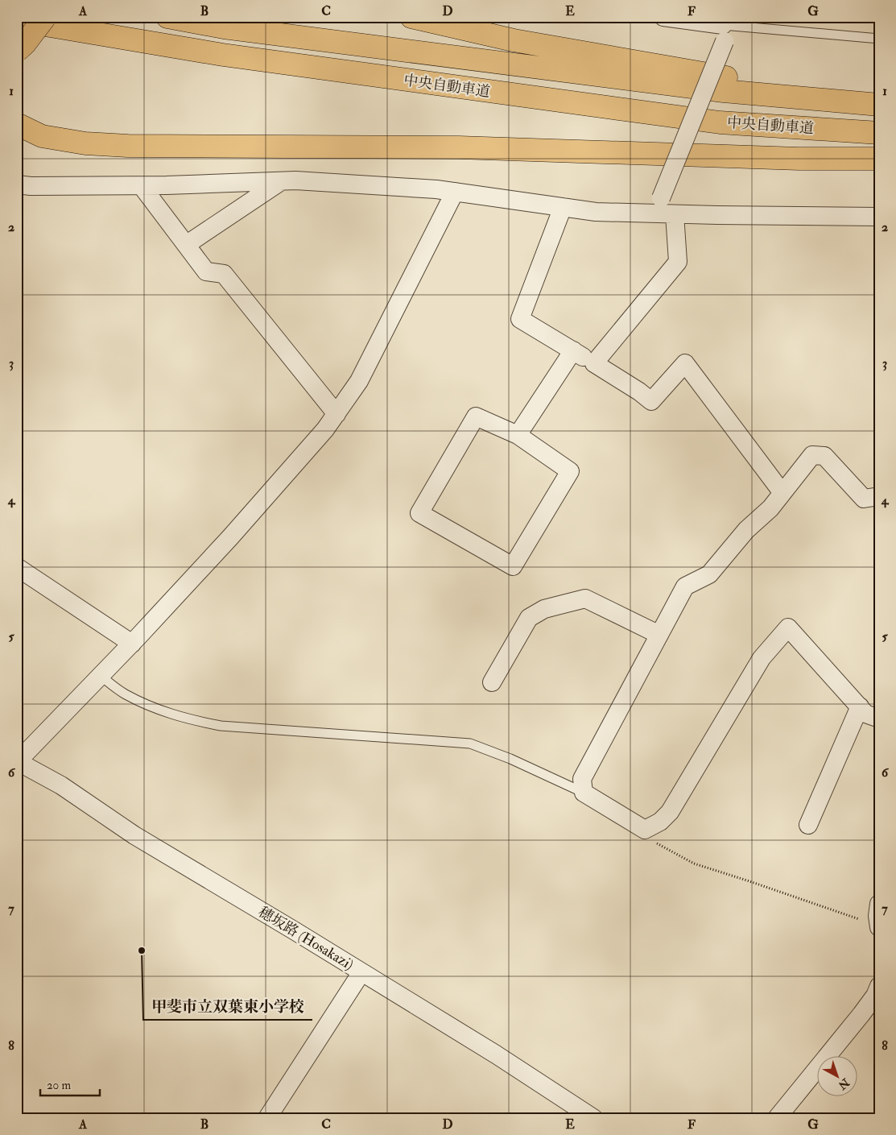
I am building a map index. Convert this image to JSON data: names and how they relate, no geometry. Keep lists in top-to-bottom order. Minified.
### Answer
{"streets":{"highway":["中央自動車道"],"street":["穂坂路 (Hosakazi)"]},"places":["甲斐市立双葉東小学校"],"scale_bar":"20 m","north":"bottom right","grid":{"columns":["A","B","C","D","E","F","G"],"rows":["1","2","3","4","5","6","7","8"]}}
